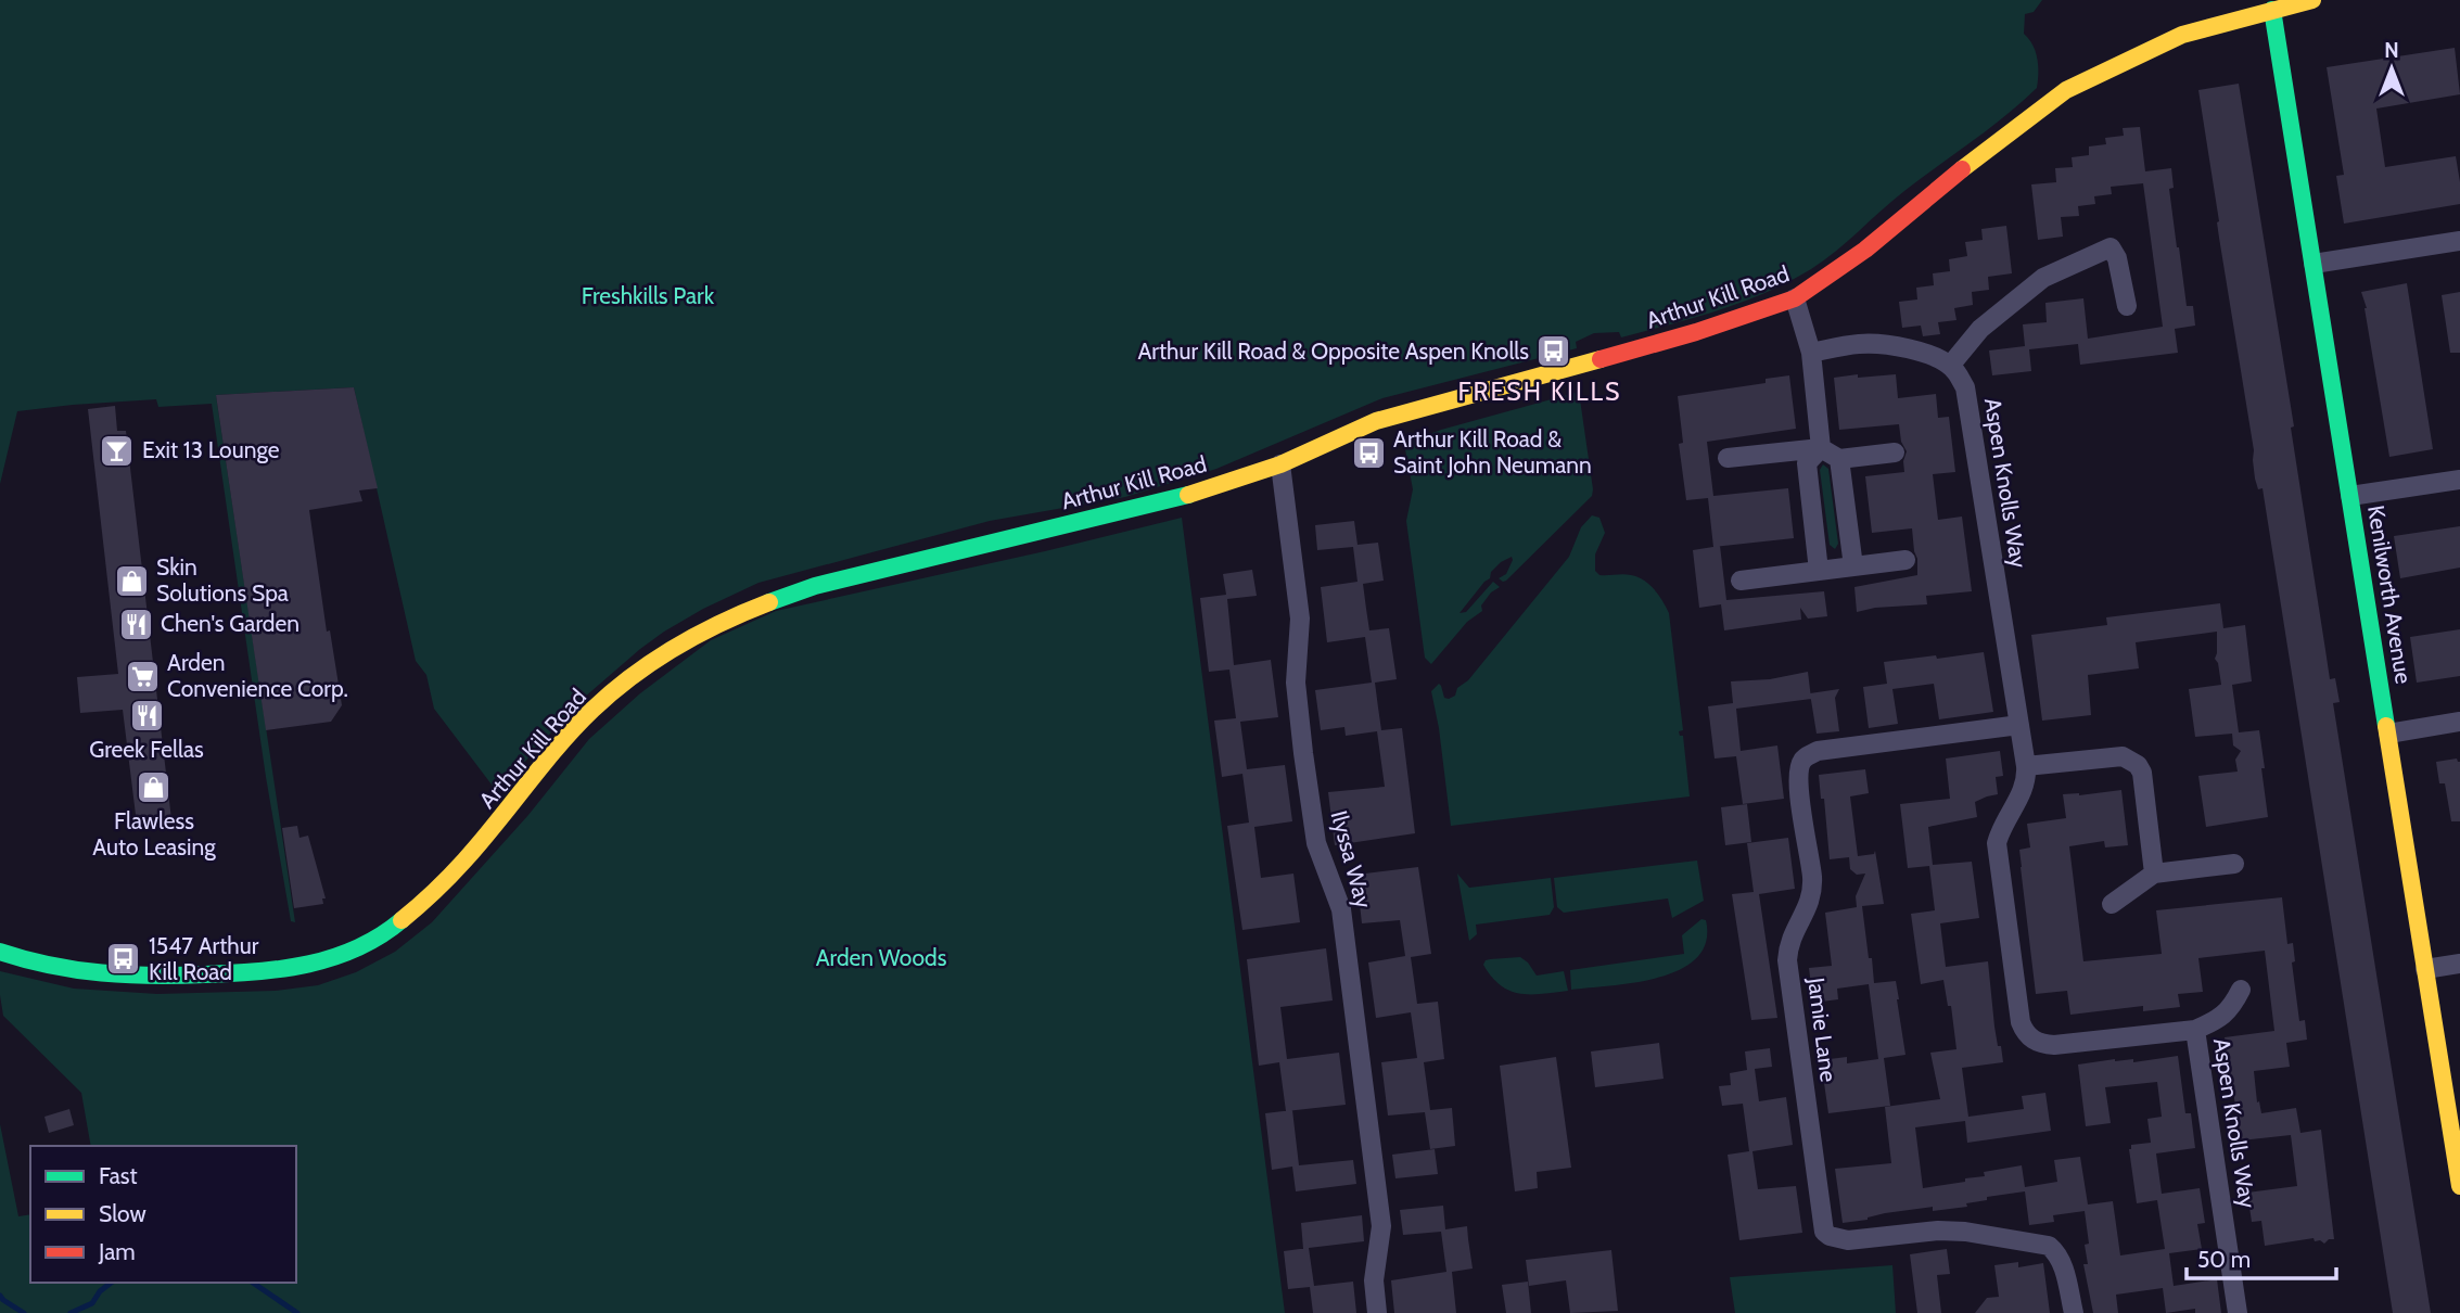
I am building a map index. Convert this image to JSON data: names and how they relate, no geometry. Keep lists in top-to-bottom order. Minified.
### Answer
{"streets":{"street":["Arthur Kill Road","Aspen Knolls Way","Kenilworth Avenue","Ilyssa Way","Jamie Lane"]},"crossings":[["Arthur Kill Road","Kenilworth Avenue"],["Arthur Kill Road","Ilyssa Way"],["Aspen Knolls Way","Jamie Lane"]],"districts":["FRESH KILLS"],"parks":["Freshkills Park","Arden Woods"],"places":{"bus stop":["Arthur Kill Road & Opposite Aspen Knolls","Arthur Kill Road & Saint John Neumann","1547 Arthur Kill Road"],"bar":["Exit 13 Lounge"],"shop":["Skin Solutions Spa","Flawless Auto Leasing"],"restaurant":["Chen's Garden","Greek Fellas"],"supermarket":["Arden Convenience Corp."]},"legend":["Fast","Slow","Jam"],"scale_bar":"50 m","north":"top"}
